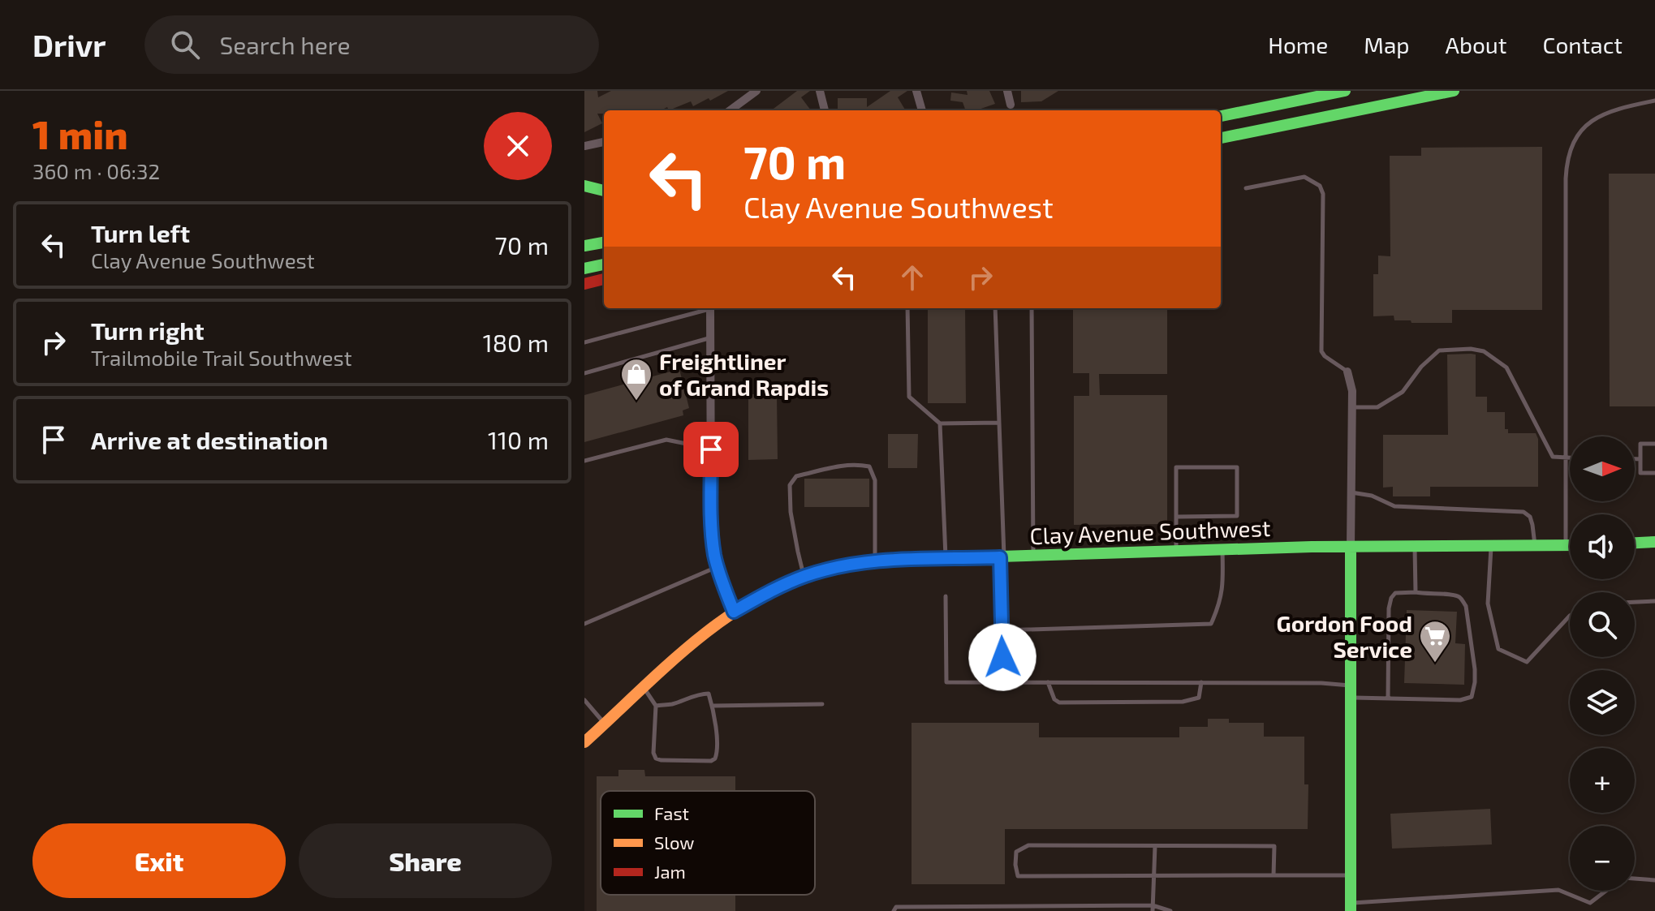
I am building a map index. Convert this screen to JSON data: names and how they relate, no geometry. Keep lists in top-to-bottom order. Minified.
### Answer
{"streets":{"main road":["Clay Avenue Southwest"]},"places":{"shop":["Freightliner of Grand Rapdis"],"supermarket":["Gordon Food Service"]},"legend":["Fast","Slow","Jam"],"north":"right","page":{"header":"Drivr","search":"Search here","nav":["Home","Map","About","Contact"],"heading":["1 min","360 m · 06:32"],"turn":["70 m","Clay Avenue Southwest"],"list":[{"name":"Turn left","note":"Clay Avenue Southwest","value":"70 m"},{"name":"Turn right","note":"Trailmobile Trail Southwest","value":"180 m"},{"name":"Arrive at destination","value":"110 m"}],"map_buttons":["+","−"],"buttons":["Exit","Share"]}}
